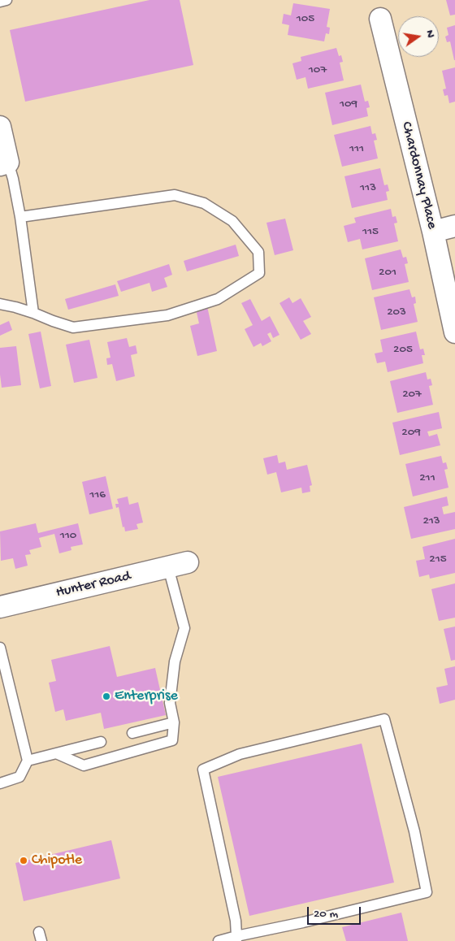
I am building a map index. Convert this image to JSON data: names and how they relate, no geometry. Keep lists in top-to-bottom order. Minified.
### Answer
{"streets":{"street":["Chardonnay Place","Hunter Road"]},"places":["Enterprise","Chipotle"],"house_numbers":["105","107","109","111","113","115","201","203","205","207","209","211","116","213","110","215"],"scale_bar":"20 m","north":"right"}
